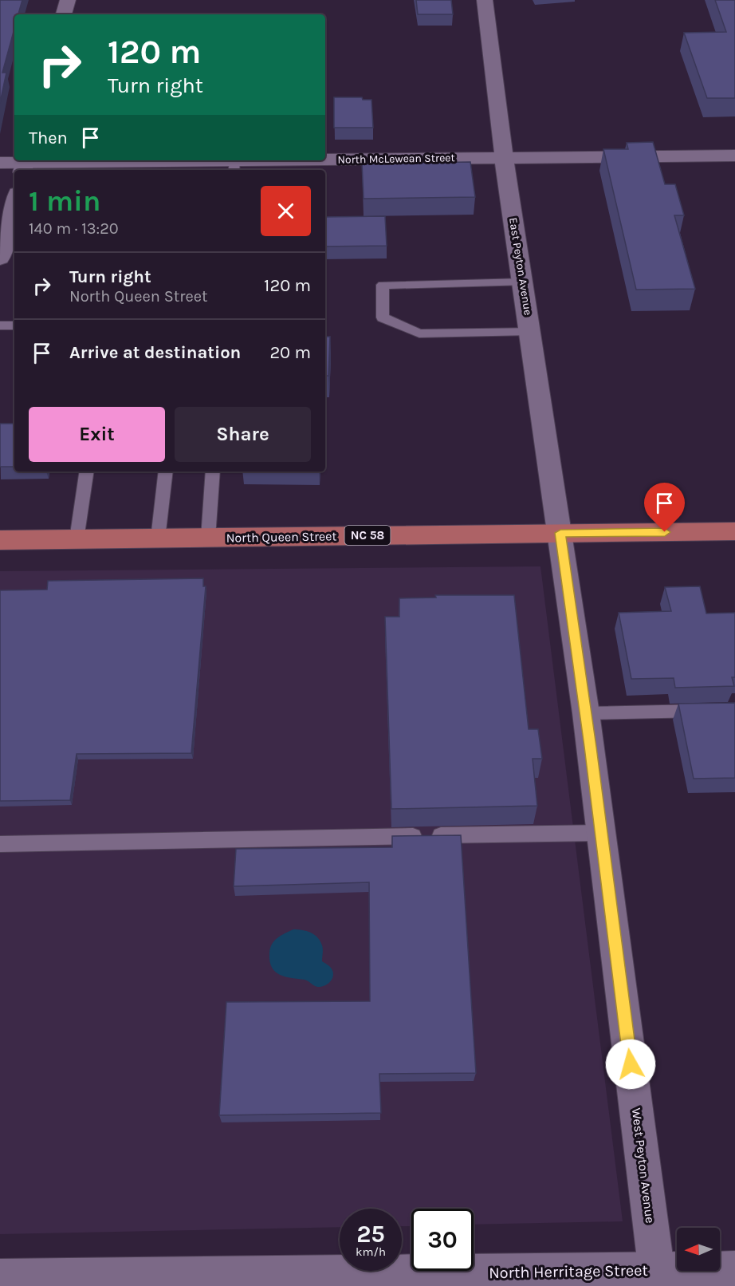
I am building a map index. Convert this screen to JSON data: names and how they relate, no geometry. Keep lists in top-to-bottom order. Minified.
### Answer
{"streets":{"main road":["NC 58","North Queen Street"],"street":["North McLewean Street","East Peyton Avenue","West Peyton Avenue","North Herritage Street"]},"crossings":[["North McLewean Street","East Peyton Avenue"],["East Peyton Avenue","North Queen Street"],["East Peyton Avenue","West Peyton Avenue"],["North Queen Street","West Peyton Avenue"],["West Peyton Avenue","North Herritage Street"]],"north":"left","page":{"turn":["120 m","Turn right"],"then":"Then","heading":["1 min","140 m · 13:20"],"list":[{"name":"Turn right","note":"North Queen Street","value":"120 m"},{"name":"Arrive at destination","value":"20 m"}],"buttons":["Exit","Share"],"speed":"25 km/h","limit":"30"}}
